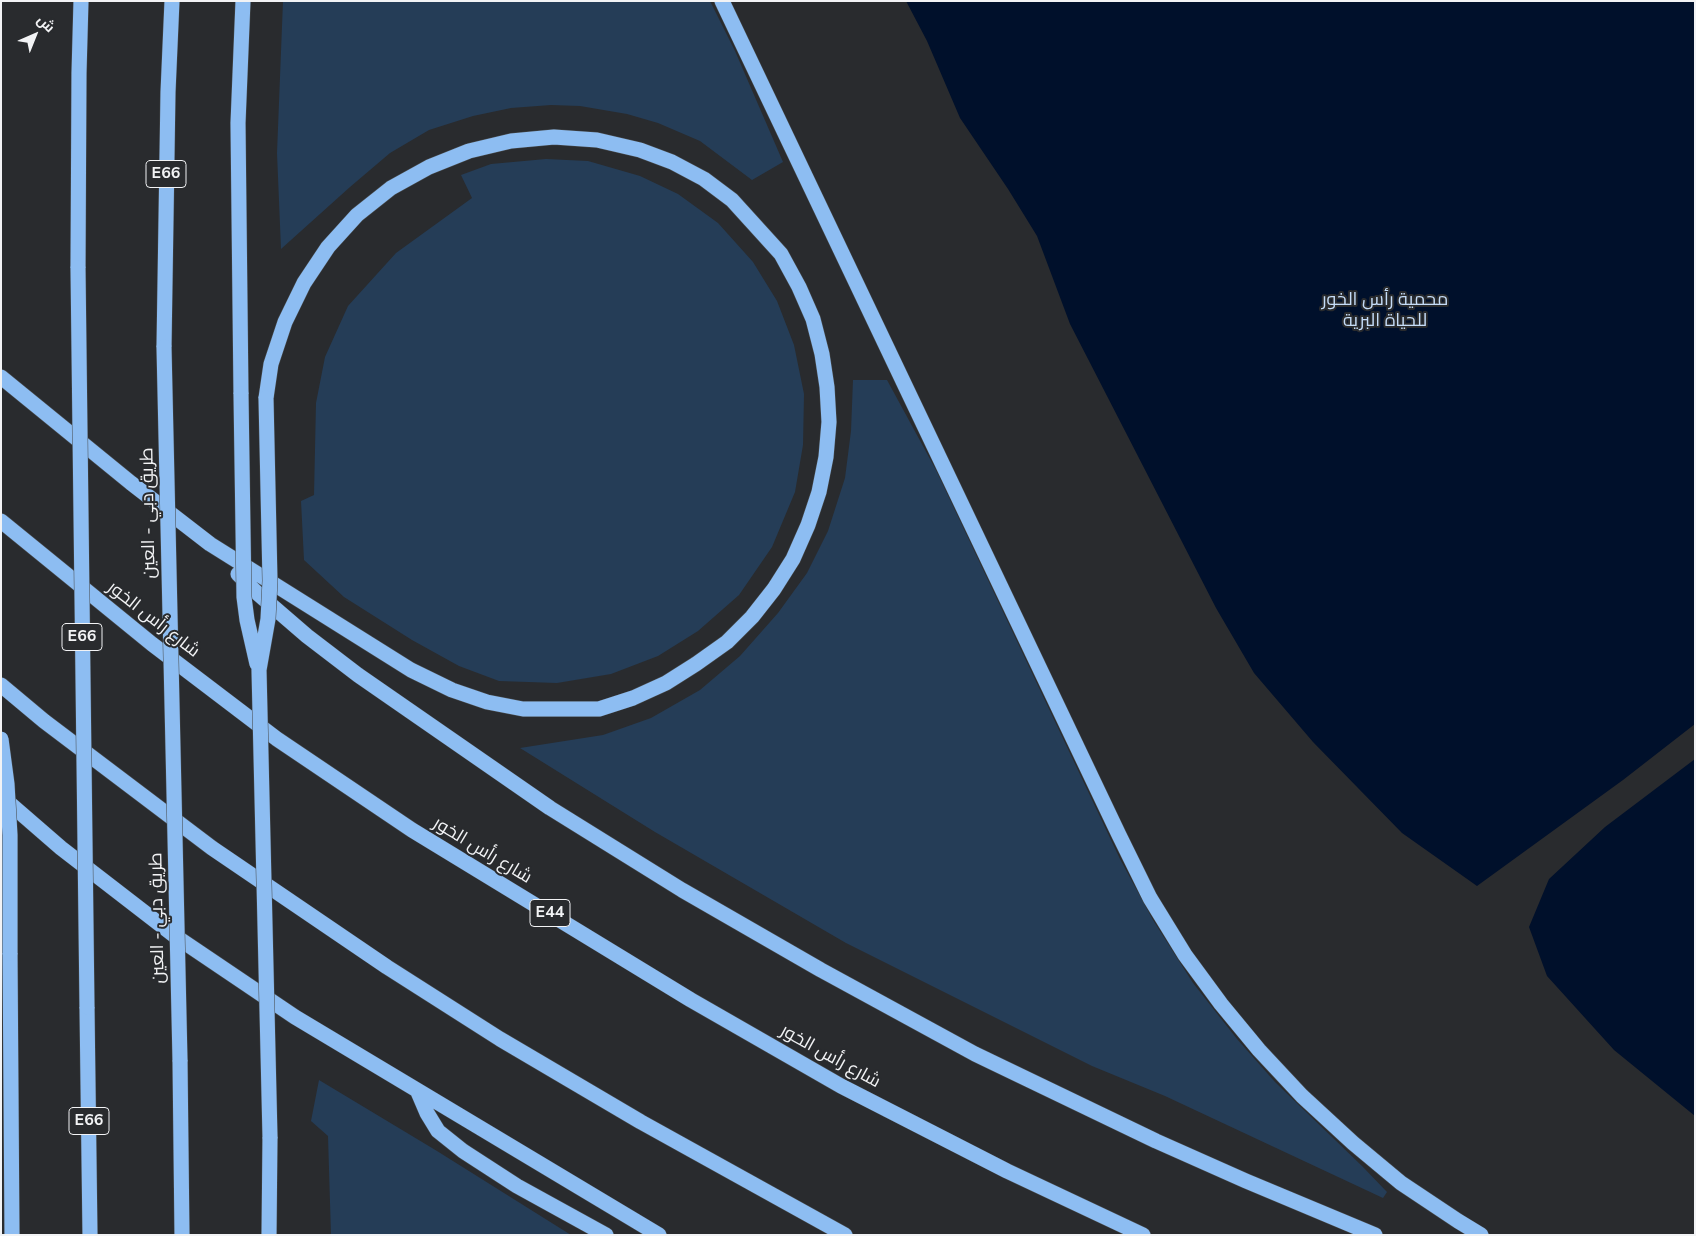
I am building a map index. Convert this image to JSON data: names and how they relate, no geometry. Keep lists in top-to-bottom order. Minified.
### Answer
{"streets":{"highway":["E66","طريق دبي - العين","شارع رأس الخور","E44"]},"parks":["محمية رأس الخور للحياة البرية"],"north":"top right"}
